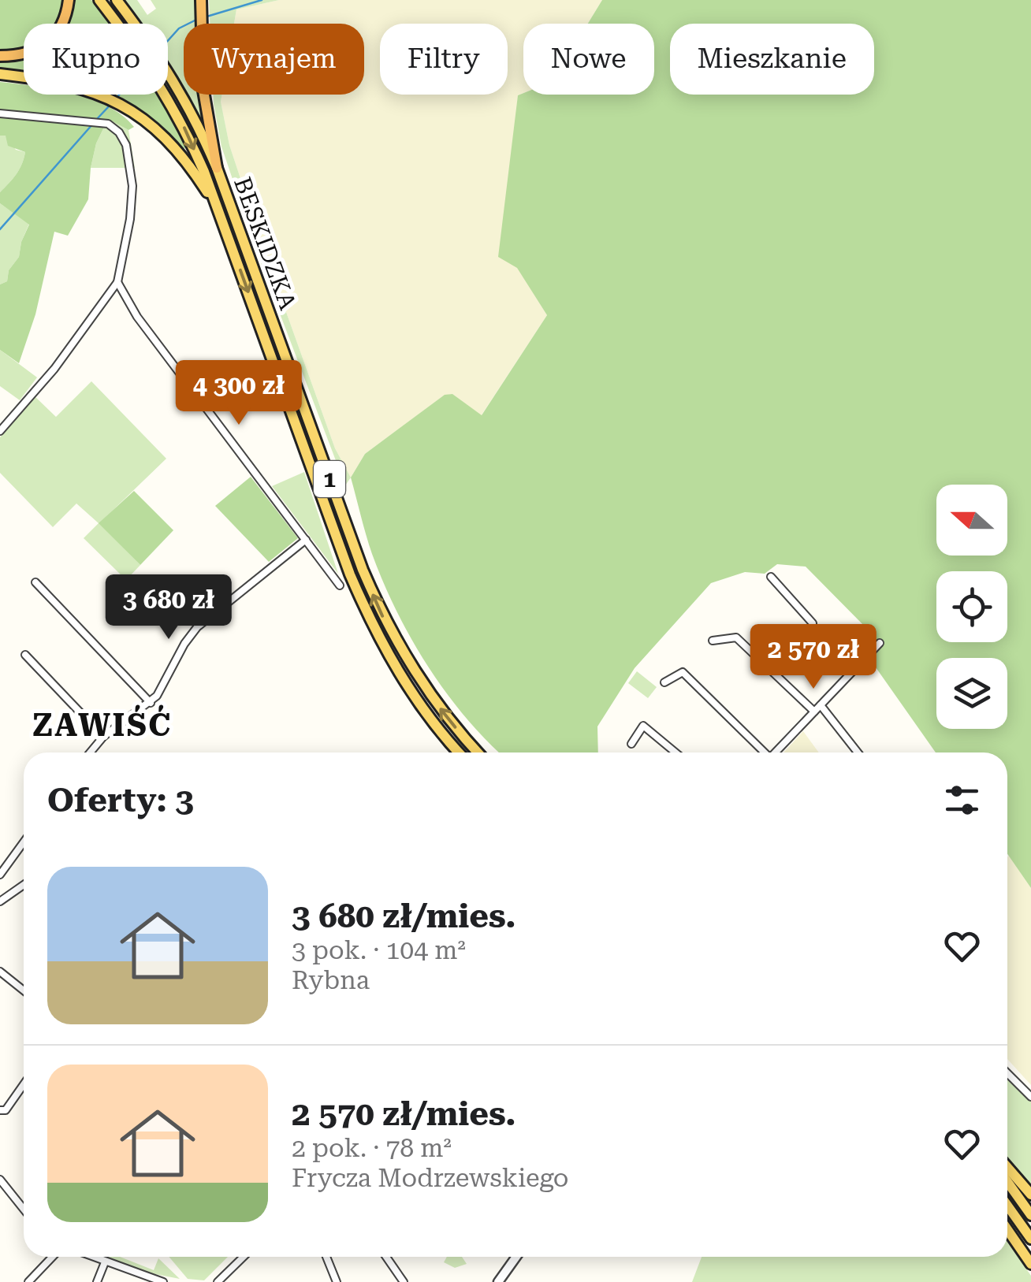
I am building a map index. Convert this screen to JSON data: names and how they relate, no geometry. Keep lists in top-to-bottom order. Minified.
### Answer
{"streets":{"main road":["BESKIDZKA","1"]},"districts":["ZAWIŚĆ"],"north":"left","page":{"chip":["Kupno","Wynajem","Filtry","Nowe","Mieszkanie"],"price":["4 300 zł","3 680 zł","2 570 zł"],"heading":"Oferty: 3","list":[{"name":"3 680 zł/mies.","note":"3 pok. · 104 m² · Rybna"},{"name":"2 570 zł/mies.","note":"2 pok. · 78 m² · Frycza Modrzewskiego"}]}}
